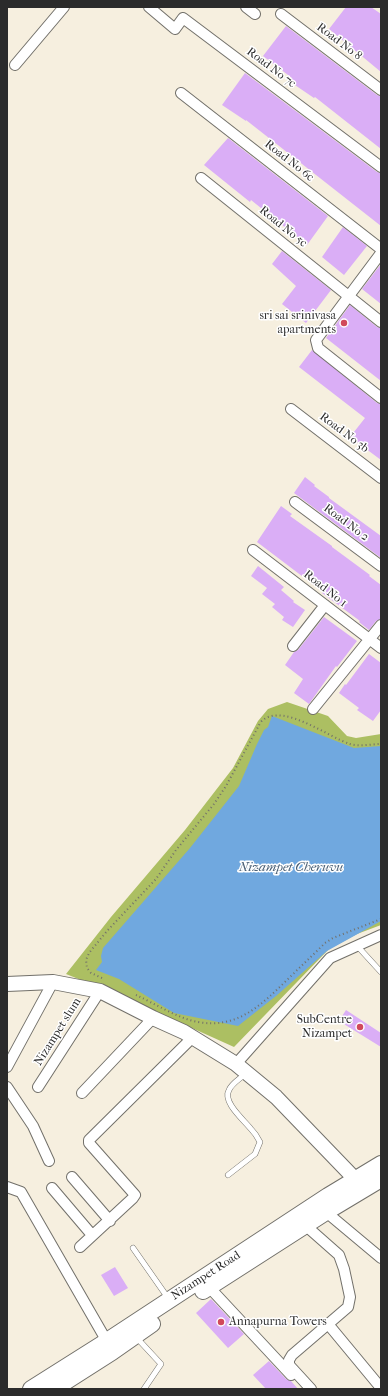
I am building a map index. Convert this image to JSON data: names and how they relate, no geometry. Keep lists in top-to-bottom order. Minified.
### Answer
{"streets":{"main road":["Nizampet Road"],"street":["Road No 8","Road No 7c","Road No 6c","Road No 5c","Road No 3b","Road No 2","Road No 1","Nizampet slum"]},"water":["Nizampet Cheruvu"],"places":["sri sai srinivasa apartments","SubCentre Nizampet","Annapurna Towers"]}
